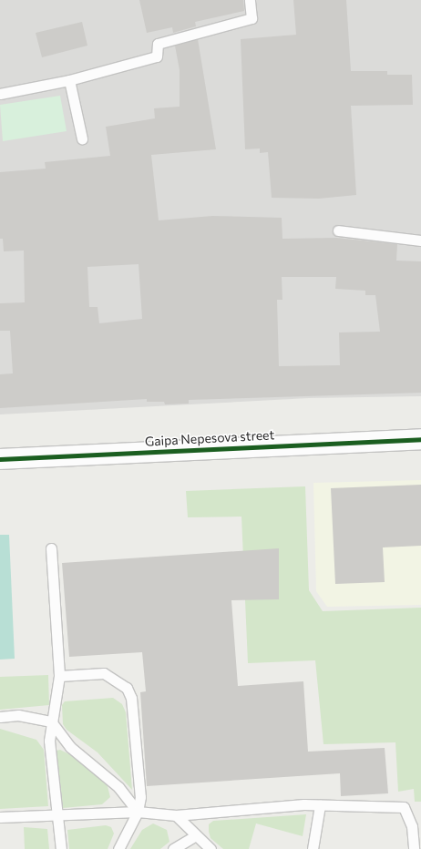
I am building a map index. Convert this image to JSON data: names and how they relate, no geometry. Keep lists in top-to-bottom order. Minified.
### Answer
{"streets":{"street":["Gaipa Nepesova street"]}}
